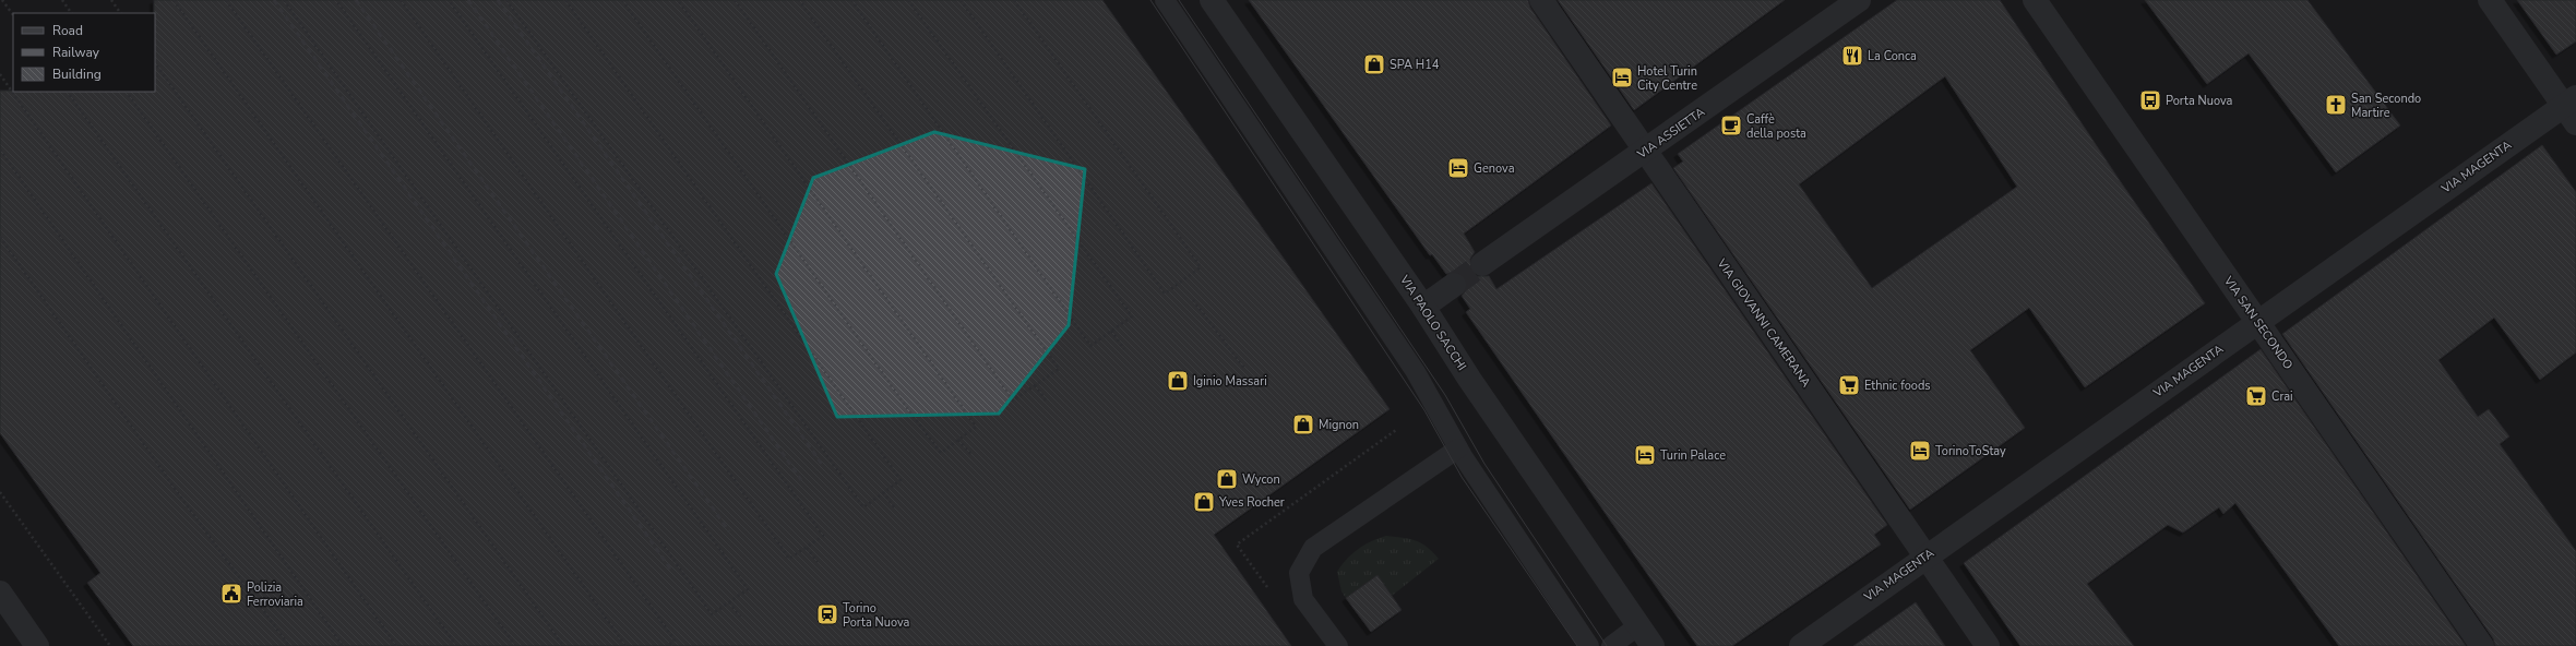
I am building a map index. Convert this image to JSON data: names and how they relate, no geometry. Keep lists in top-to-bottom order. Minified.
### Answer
{"streets":{"street":["VIA ASSIETTA","VIA MAGENTA","VIA PAOLO SACCHI","VIA GIOVANNI CAMERANA","VIA SAN SECONDO"]},"crossings":[["VIA ASSIETTA","VIA GIOVANNI CAMERANA"],["VIA MAGENTA","VIA GIOVANNI CAMERANA"],["VIA MAGENTA","VIA SAN SECONDO"]],"places":{"restaurant":["La Conca"],"shop":["SPA H14","Iginio Massari","Mignon","Wycon","Yves Rocher"],"hotel":["Hotel Turin City Centre","Genova","TorinoToStay","Turin Palace"],"bus stop":["Porta Nuova"],"church":["San Secondo Martire"],"cafe":["Caffè della posta"],"supermarket":["Ethnic foods","Crai"],"public building":["Polizia Ferroviaria"],"station":["Torino Porta Nuova"]},"legend":["Road","Railway","Building"]}
